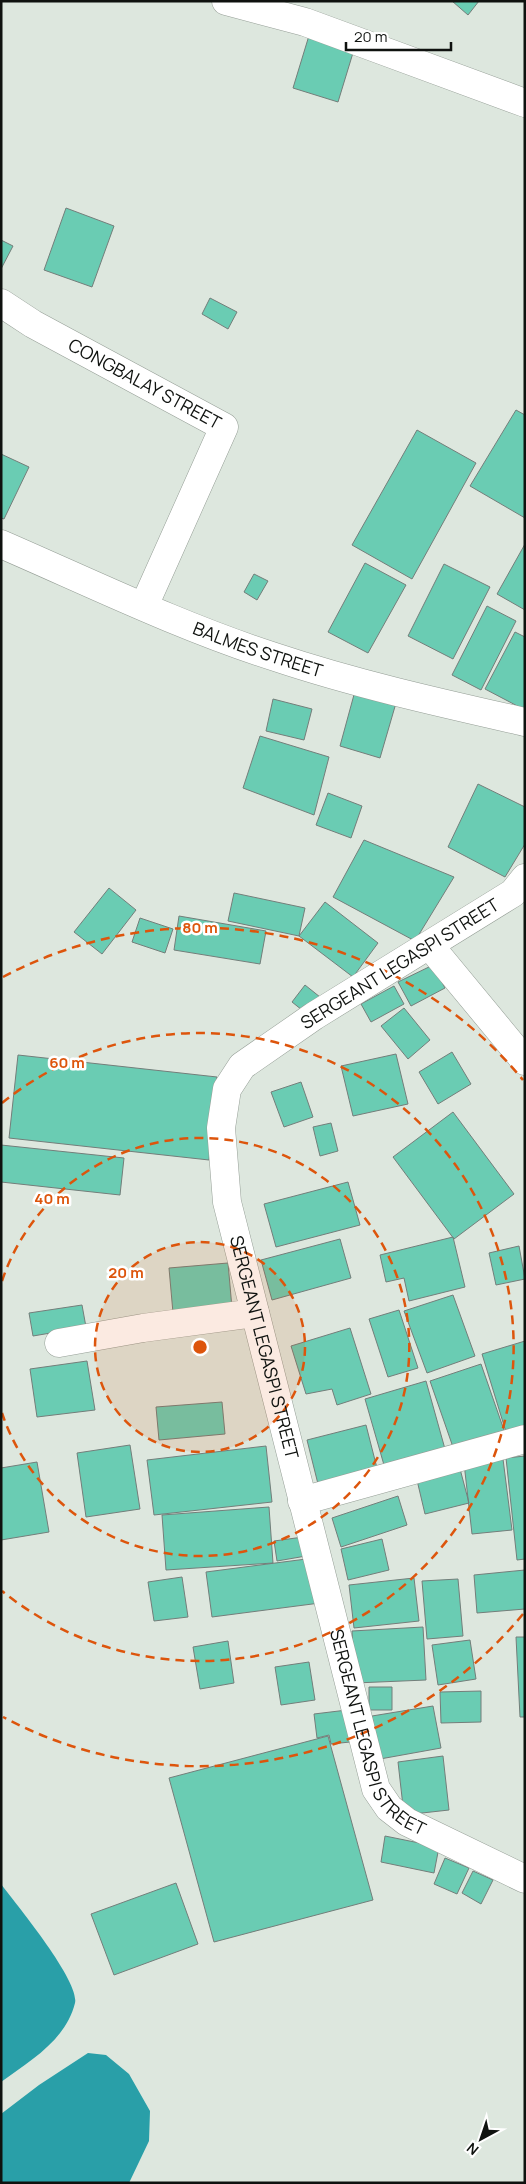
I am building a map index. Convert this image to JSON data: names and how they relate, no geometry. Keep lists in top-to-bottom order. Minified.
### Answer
{"streets":{"street":["CONGBALAY STREET","BALMES STREET","SERGEANT LEGASPI STREET"]},"crossings":[["CONGBALAY STREET","BALMES STREET"]],"scale_bar":"20 m","north":"bottom left","rings":["80 m","60 m","40 m","20 m"]}
